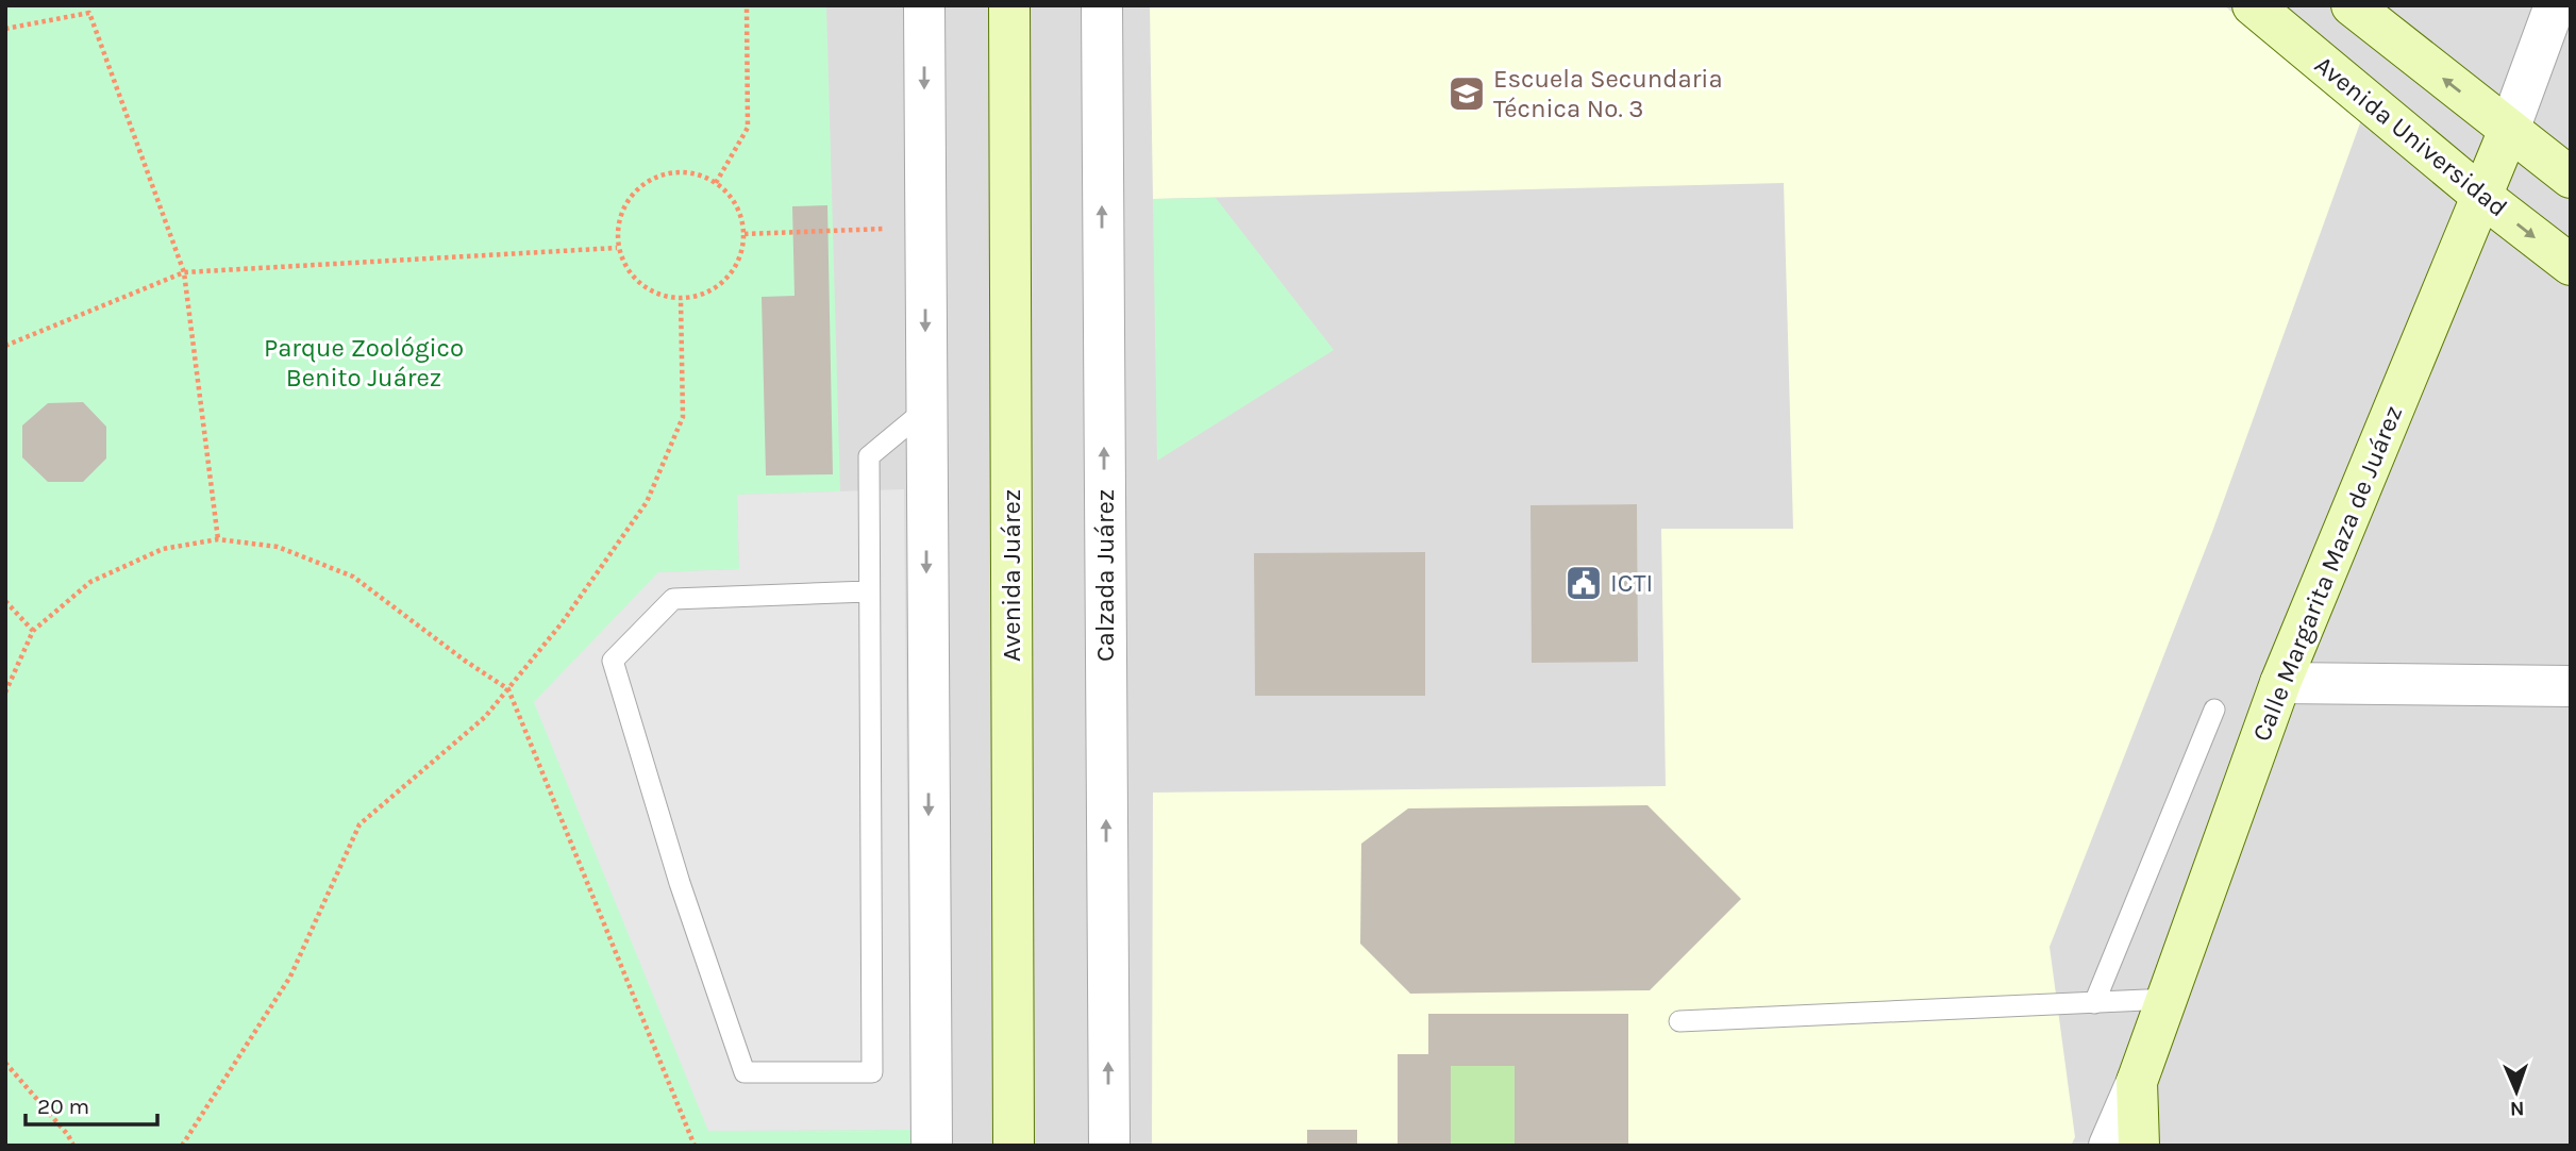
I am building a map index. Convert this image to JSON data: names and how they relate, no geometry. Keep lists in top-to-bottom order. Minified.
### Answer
{"streets":{"street":["Avenida Universidad","Calle Margarita Maza de Juárez","Avenida Juárez","Calzada Juárez"]},"crossings":[["Avenida Universidad","Calle Margarita Maza de Juárez"]],"parks":["Parque Zoológico Benito Juárez"],"places":{"school or university":["Escuela Secundaria Técnica No. 3"],"public building":["ICTI"]},"scale_bar":"20 m","north":"bottom"}
